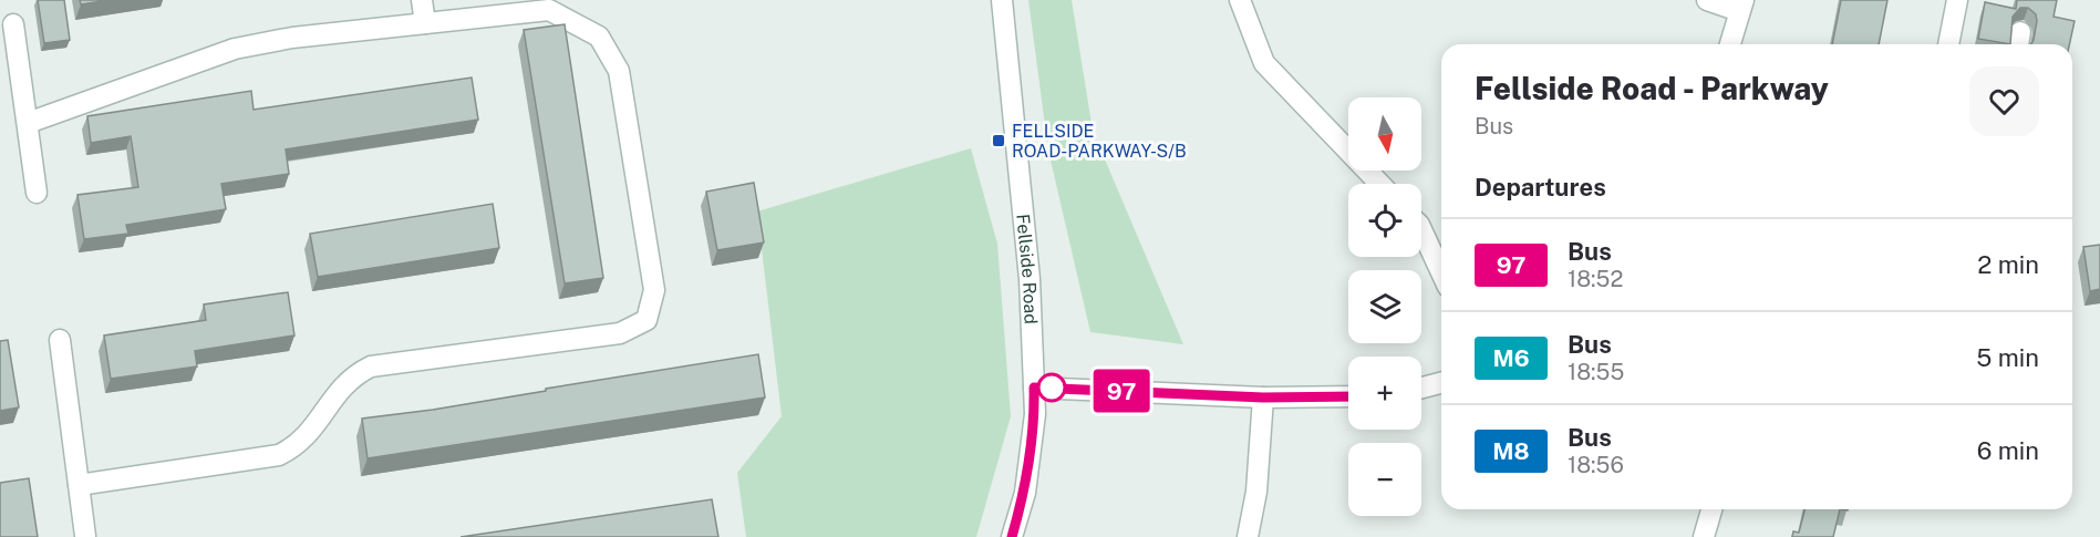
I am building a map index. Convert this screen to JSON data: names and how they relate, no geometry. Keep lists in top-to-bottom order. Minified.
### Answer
{"streets":{"street":["Fellside Road"]},"places":{"transit":["FELLSIDE ROAD-PARKWAY-S/B"]},"lines":["bus line 97"],"north":"bottom","page":{"on_map":"97","heading":[["Fellside Road - Parkway","Bus"],"Departures"],"map_buttons":["+","−"],"list":[{"mark":"97","name":"Bus","note":"18:52","value":"2 min"},{"mark":"M6","name":"Bus","note":"18:55","value":"5 min"},{"mark":"M8","name":"Bus","note":"18:56","value":"6 min"}]}}
